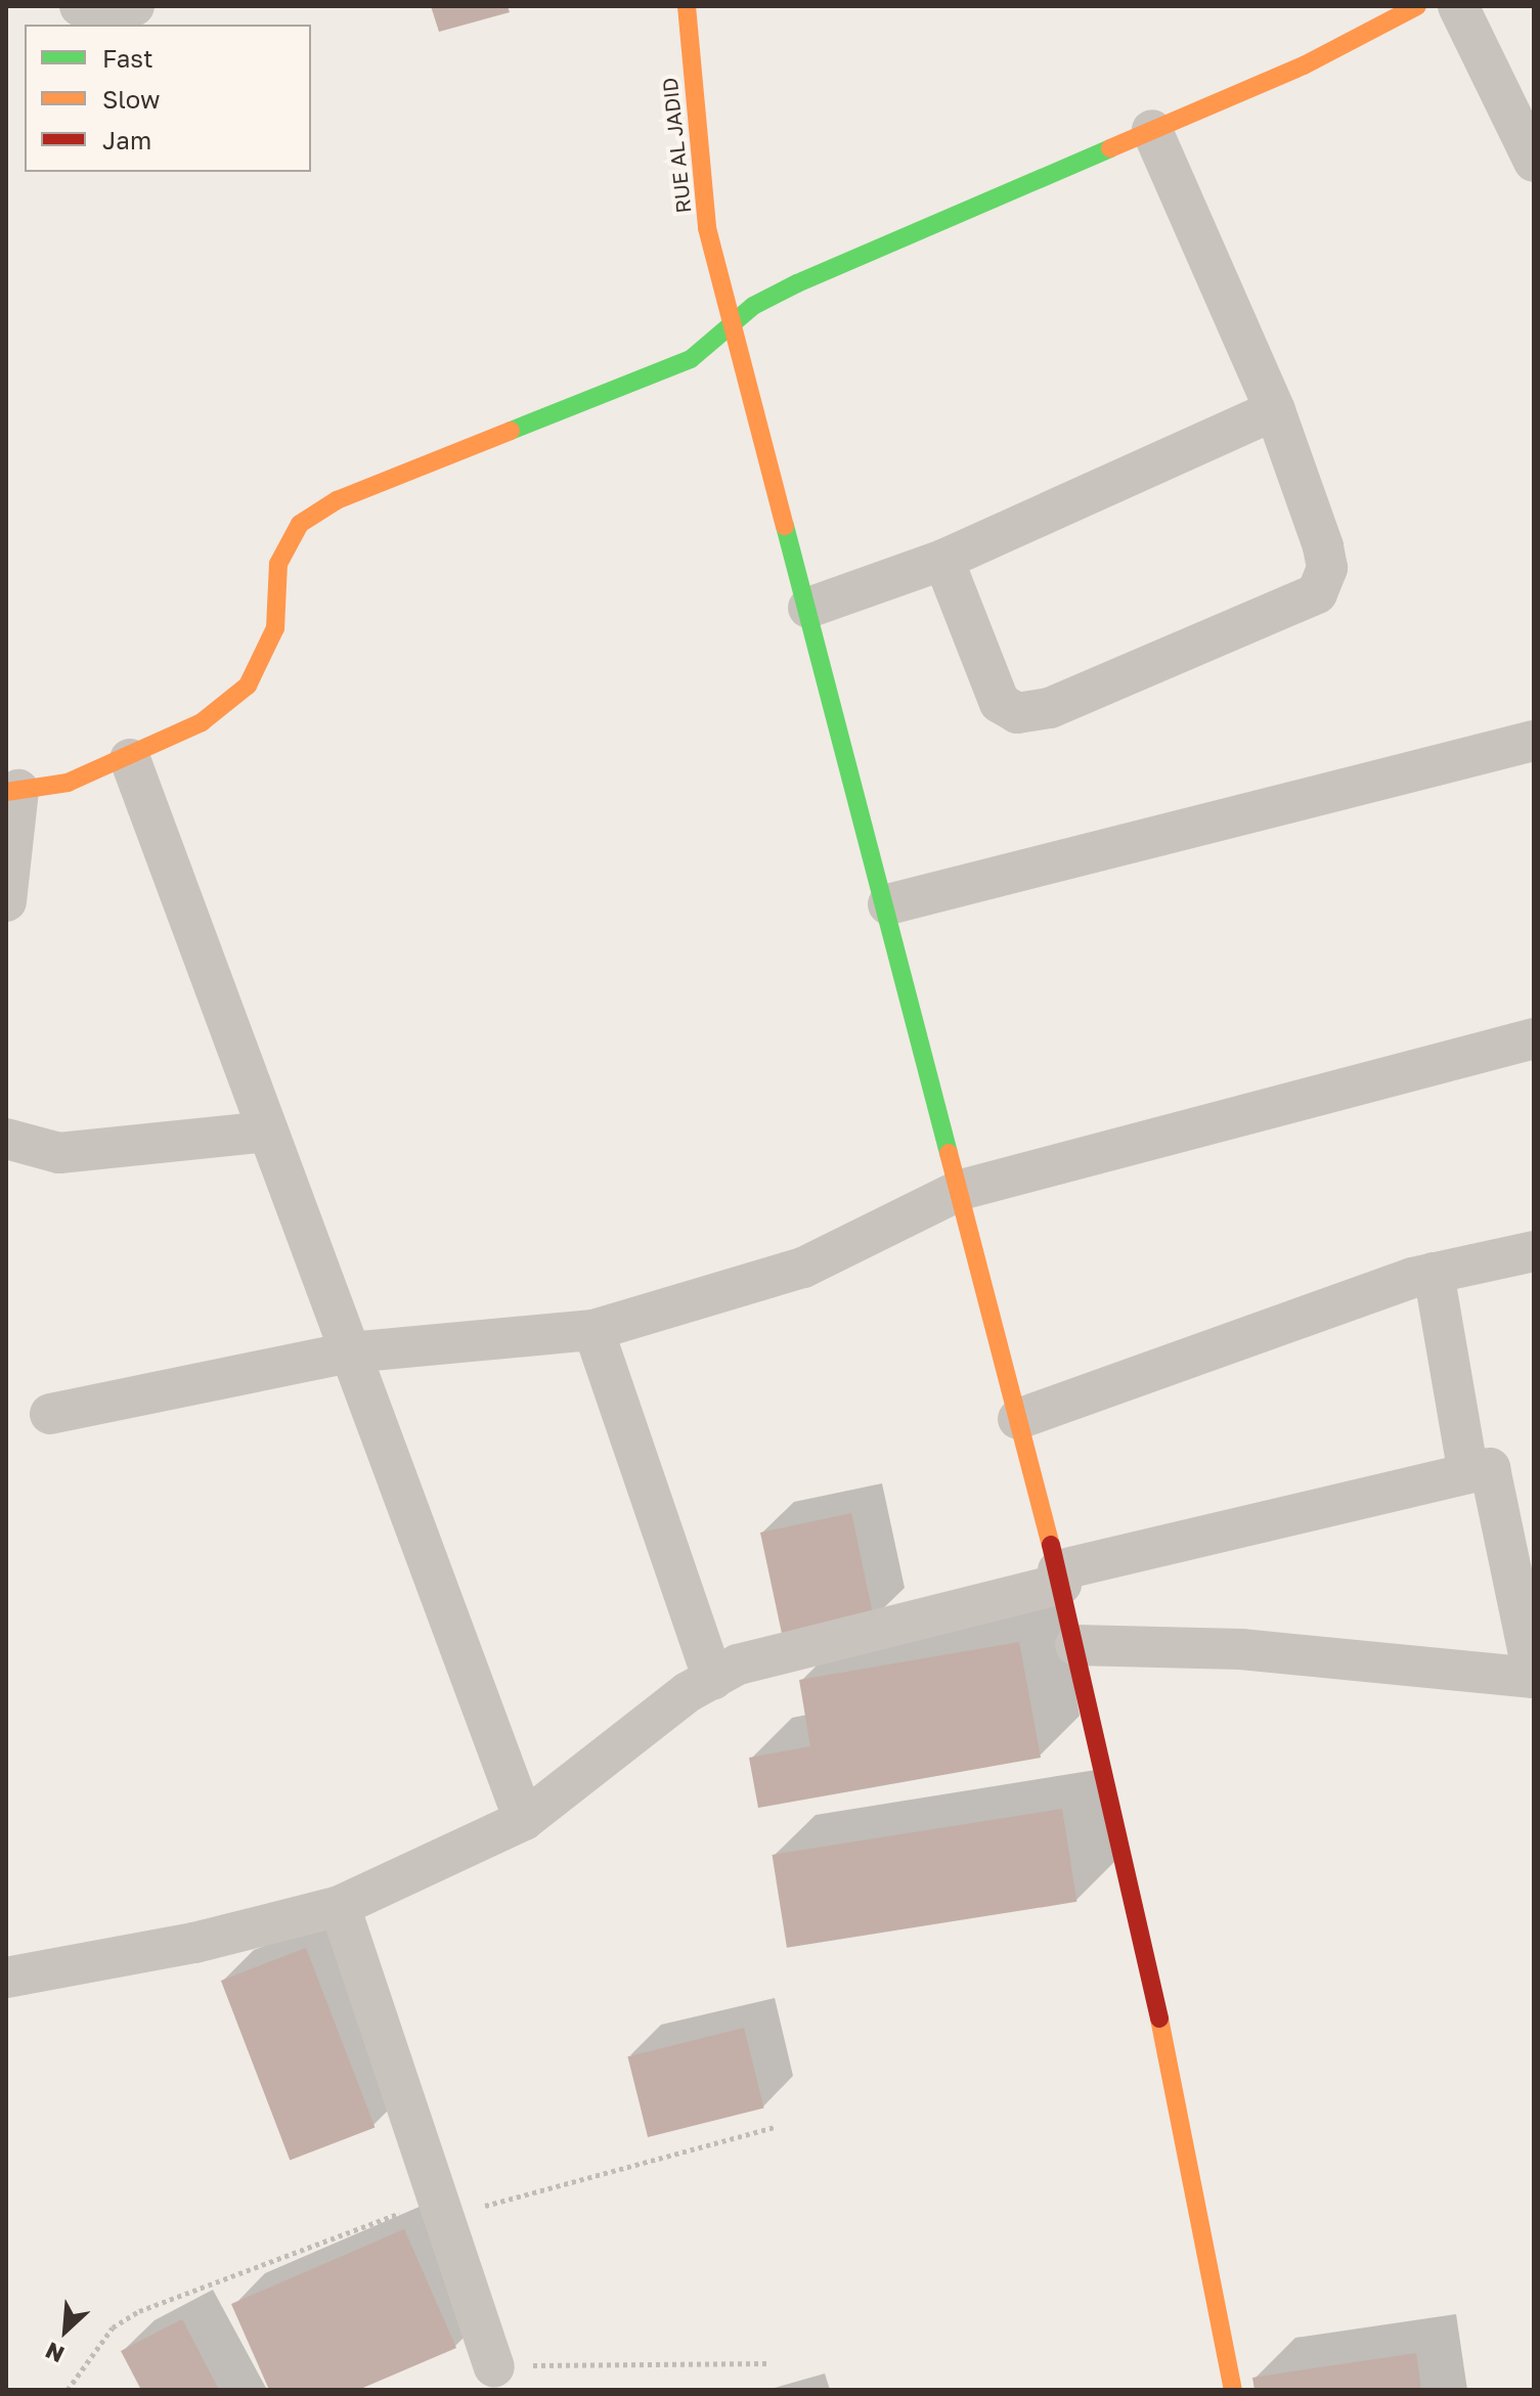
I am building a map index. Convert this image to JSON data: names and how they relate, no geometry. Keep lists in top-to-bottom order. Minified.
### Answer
{"streets":{"street":["RUE AL JADID"]},"legend":["Fast","Slow","Jam"],"north":"bottom left"}
